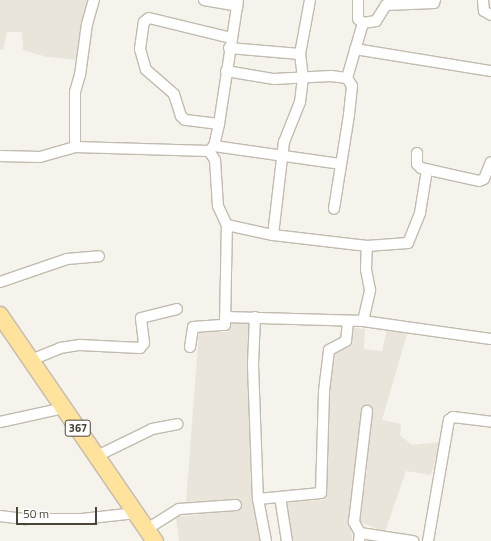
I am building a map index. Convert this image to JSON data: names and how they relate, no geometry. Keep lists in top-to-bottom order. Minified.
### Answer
{"streets":{"main road":["367"]},"scale_bar":"50 m"}
